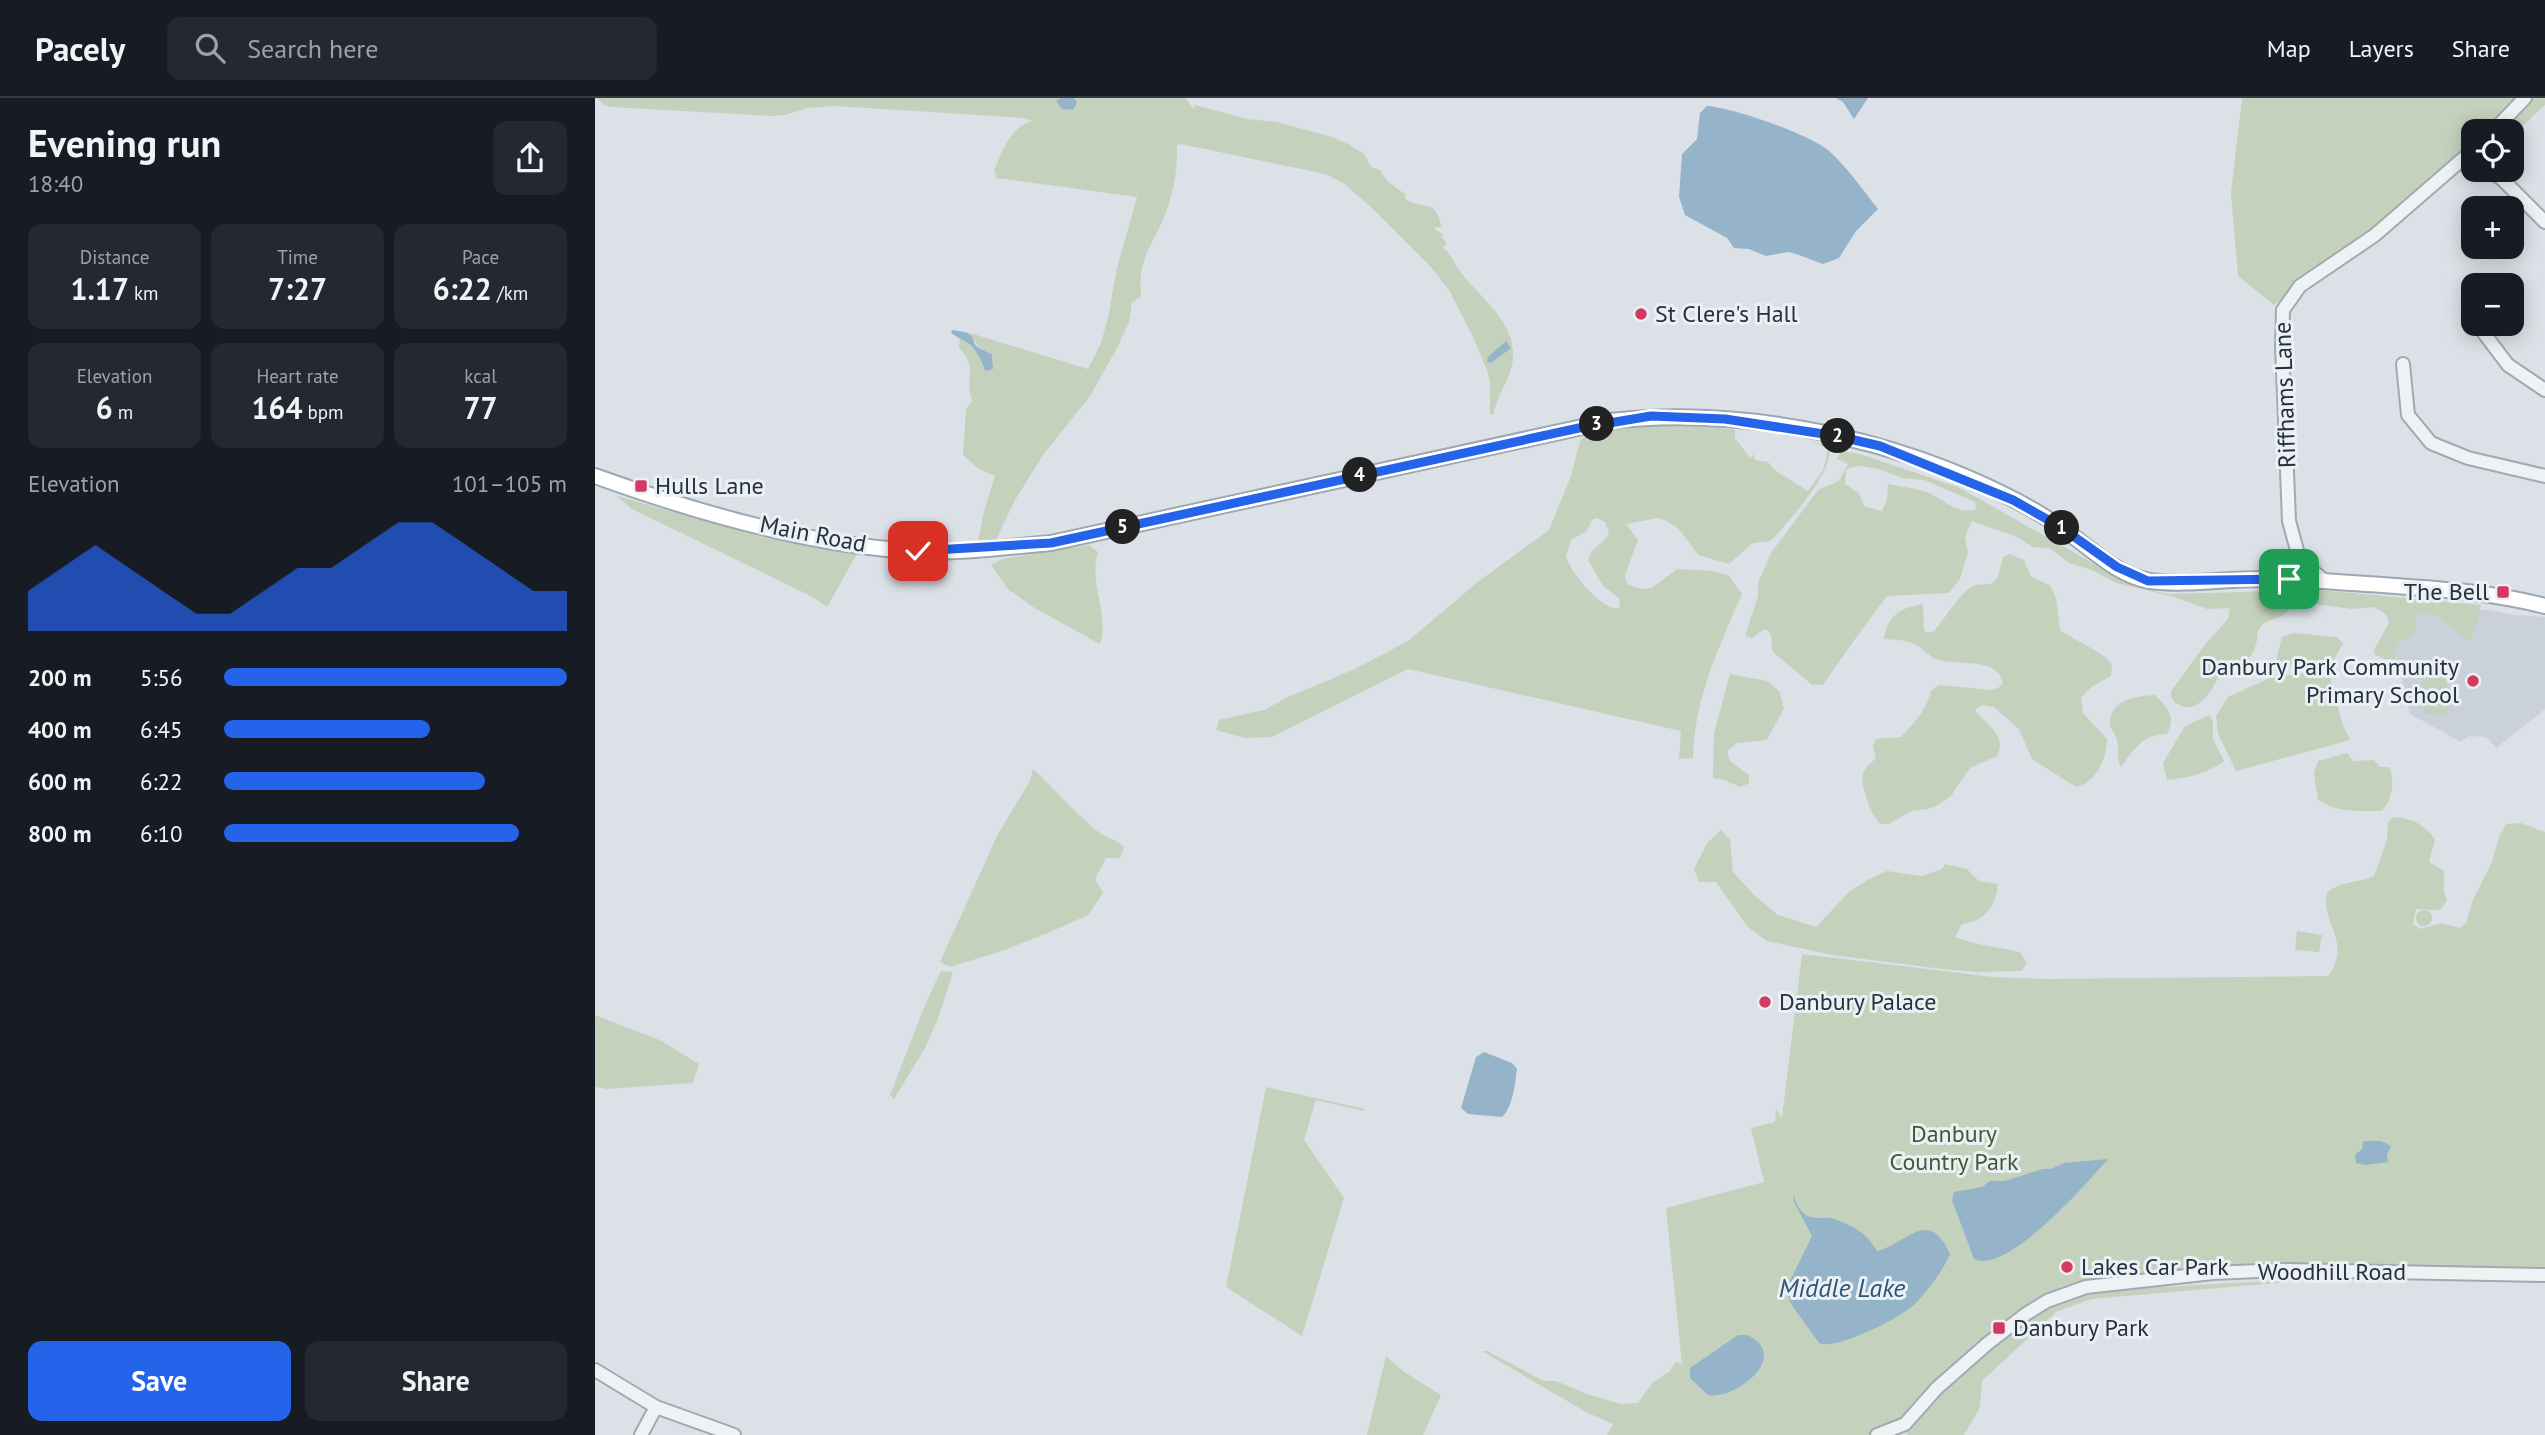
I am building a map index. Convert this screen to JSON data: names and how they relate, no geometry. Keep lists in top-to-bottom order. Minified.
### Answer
{"streets":{"main road":["Main Road"],"street":["Riffhams Lane","Woodhill Road"]},"water":["Middle Lake"],"parks":["Danbury Country Park"],"places":{"other":["St Clere's Hall","Danbury Park Community Primary School","Danbury Palace","Lakes Car Park"],"transit":["Hulls Lane","The Bell","Danbury Park"]},"page":{"header":"Pacely","search":"Search here","nav":["Map","Layers","Share"],"heading":["Evening run","18:40"],"map_buttons":["+","−"],"stats":[["Distance","1.17 km"],["Time","7:27"],["Pace","6:22 /km"],["Elevation","6 m"],["Heart rate","164 bpm"],["kcal","77"]],"pins":["3","2","4","5","1"],"chart":["Elevation","101–105 m"],"list":[{"name":"200 m","note":"5:56"},{"name":"400 m","note":"6:45"},{"name":"600 m","note":"6:22"},{"name":"800 m","note":"6:10"}],"buttons":["Save","Share"]}}
